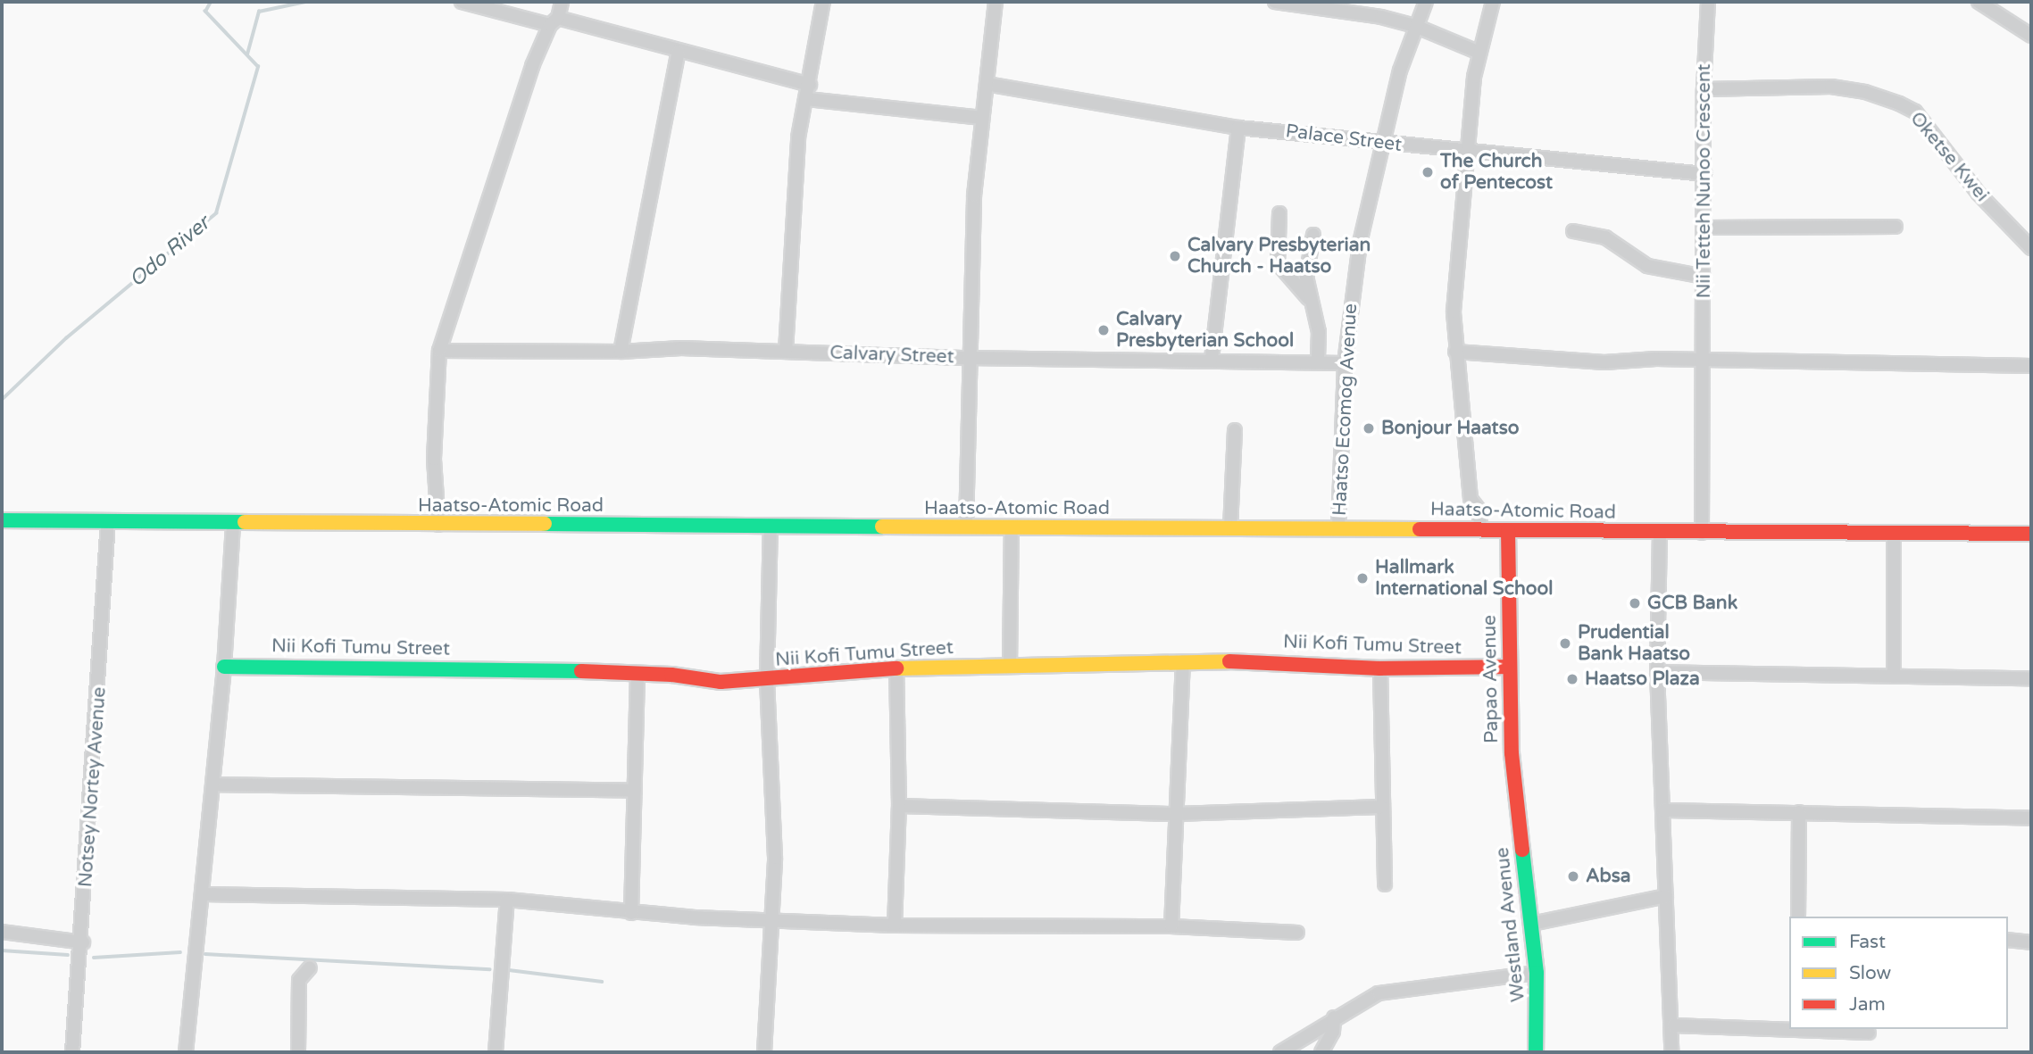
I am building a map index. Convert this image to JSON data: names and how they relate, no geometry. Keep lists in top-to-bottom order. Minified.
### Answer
{"streets":{"main road":["Haatso-Atomic Road","Nii Kofi Tumu Street","Papao Avenue","Westland Avenue"],"street":["Palace Street","Oketse Kwei","Nii Tetteh Nunoo Crescent","Calvary Street","Haatso Ecomog Avenue","Notsey Nortey Avenue"]},"crossings":[["Palace Street","Nii Tetteh Nunoo Crescent"],["Palace Street","Haatso Ecomog Avenue"],["Oketse Kwei","Nii Tetteh Nunoo Crescent"],["Nii Tetteh Nunoo Crescent","Haatso-Atomic Road"],["Calvary Street","Haatso Ecomog Avenue"],["Haatso Ecomog Avenue","Haatso-Atomic Road"],["Haatso-Atomic Road","Papao Avenue"],["Haatso-Atomic Road","Notsey Nortey Avenue"],["Nii Kofi Tumu Street","Papao Avenue"],["Papao Avenue","Westland Avenue"]],"water":["Odo River"],"places":["The Church of Pentecost","Calvary Presbyterian Church - Haatso","Calvary Presbyterian School","Bonjour Haatso","Hallmark International School","GCB Bank","Prudential Bank Haatso","Haatso Plaza","Absa"],"legend":["Fast","Slow","Jam"]}
